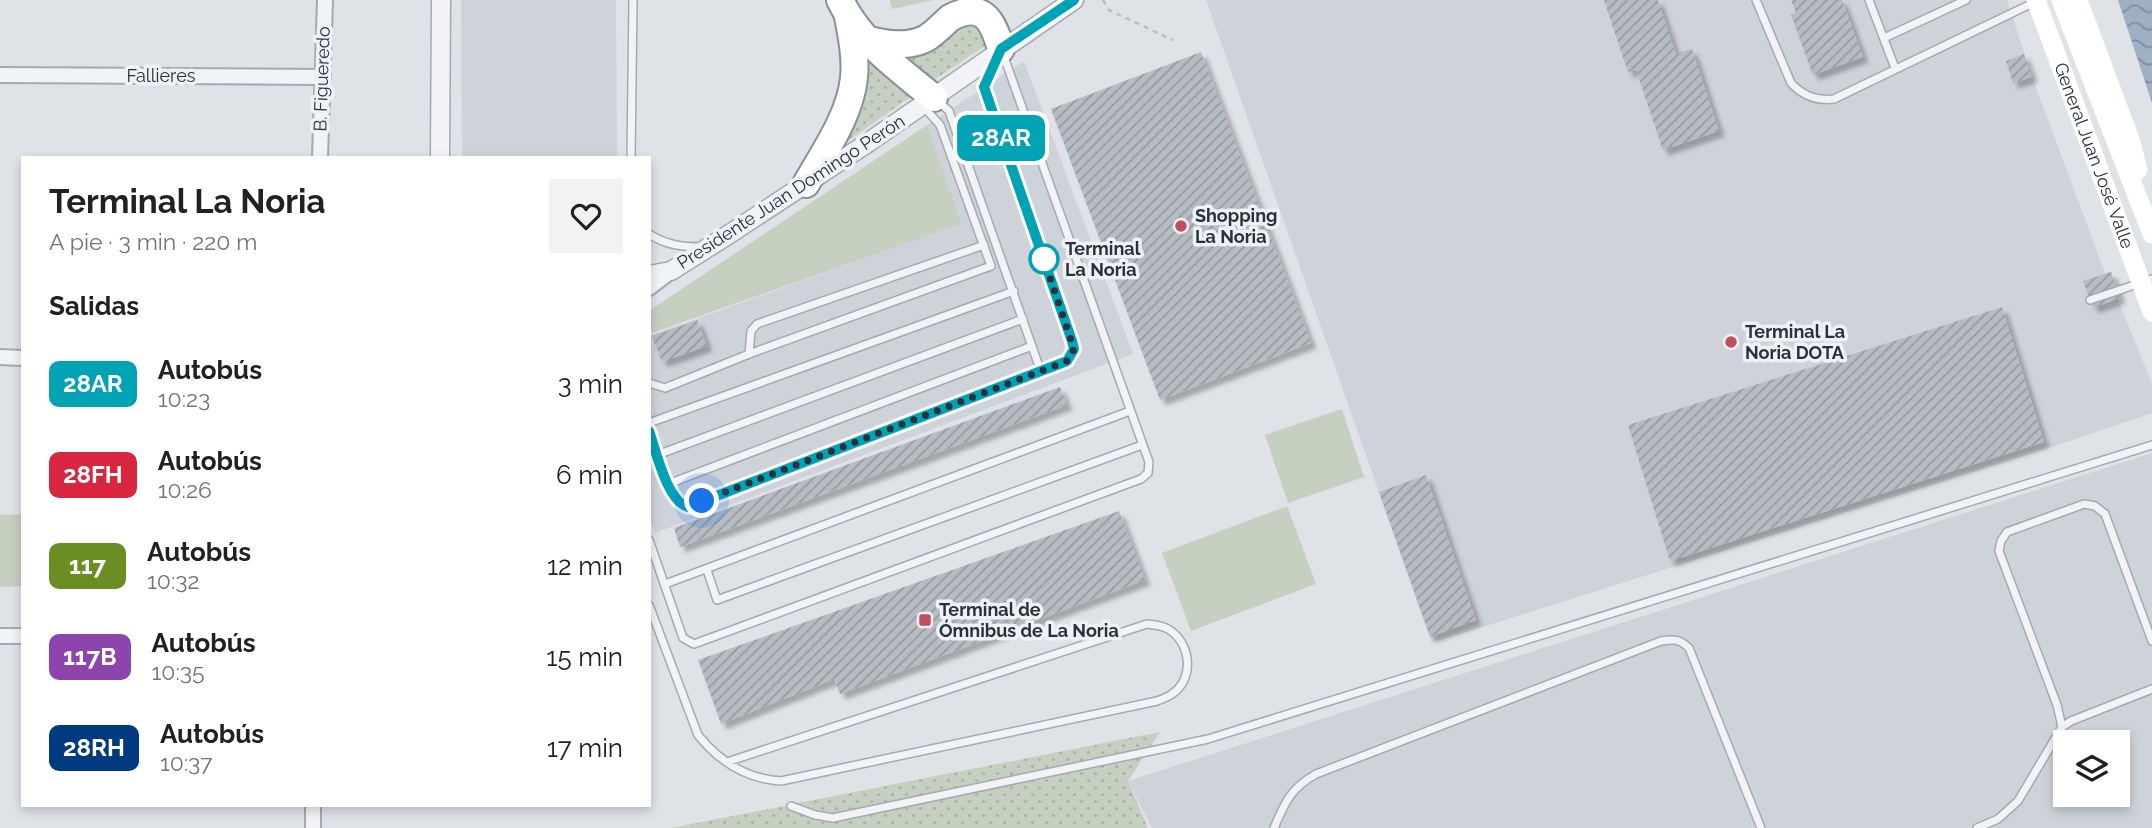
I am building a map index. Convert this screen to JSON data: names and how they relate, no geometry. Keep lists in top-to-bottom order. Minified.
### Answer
{"streets":{"main road":["General Juan José Valle"],"street":["Fallieres","B. Figueredo","Presidente Juan Domingo Perón"]},"crossings":[["Fallieres","B. Figueredo"]],"places":{"other":["Shopping La Noria","Terminal La Noria","Terminal La Noria DOTA"],"transit":["Terminal de Ómnibus de La Noria"]},"lines":["bus line 28AR"],"page":{"on_map":"28AR","heading":[["Terminal La Noria","A pie · 3 min · 220 m"],"Salidas"],"list":[{"mark":"28AR","name":"Autobús","note":"10:23","value":"3 min"},{"mark":"28FH","name":"Autobús","note":"10:26","value":"6 min"},{"mark":"117","name":"Autobús","note":"10:32","value":"12 min"},{"mark":"117B","name":"Autobús","note":"10:35","value":"15 min"},{"mark":"28RH","name":"Autobús","note":"10:37","value":"17 min"}]}}
